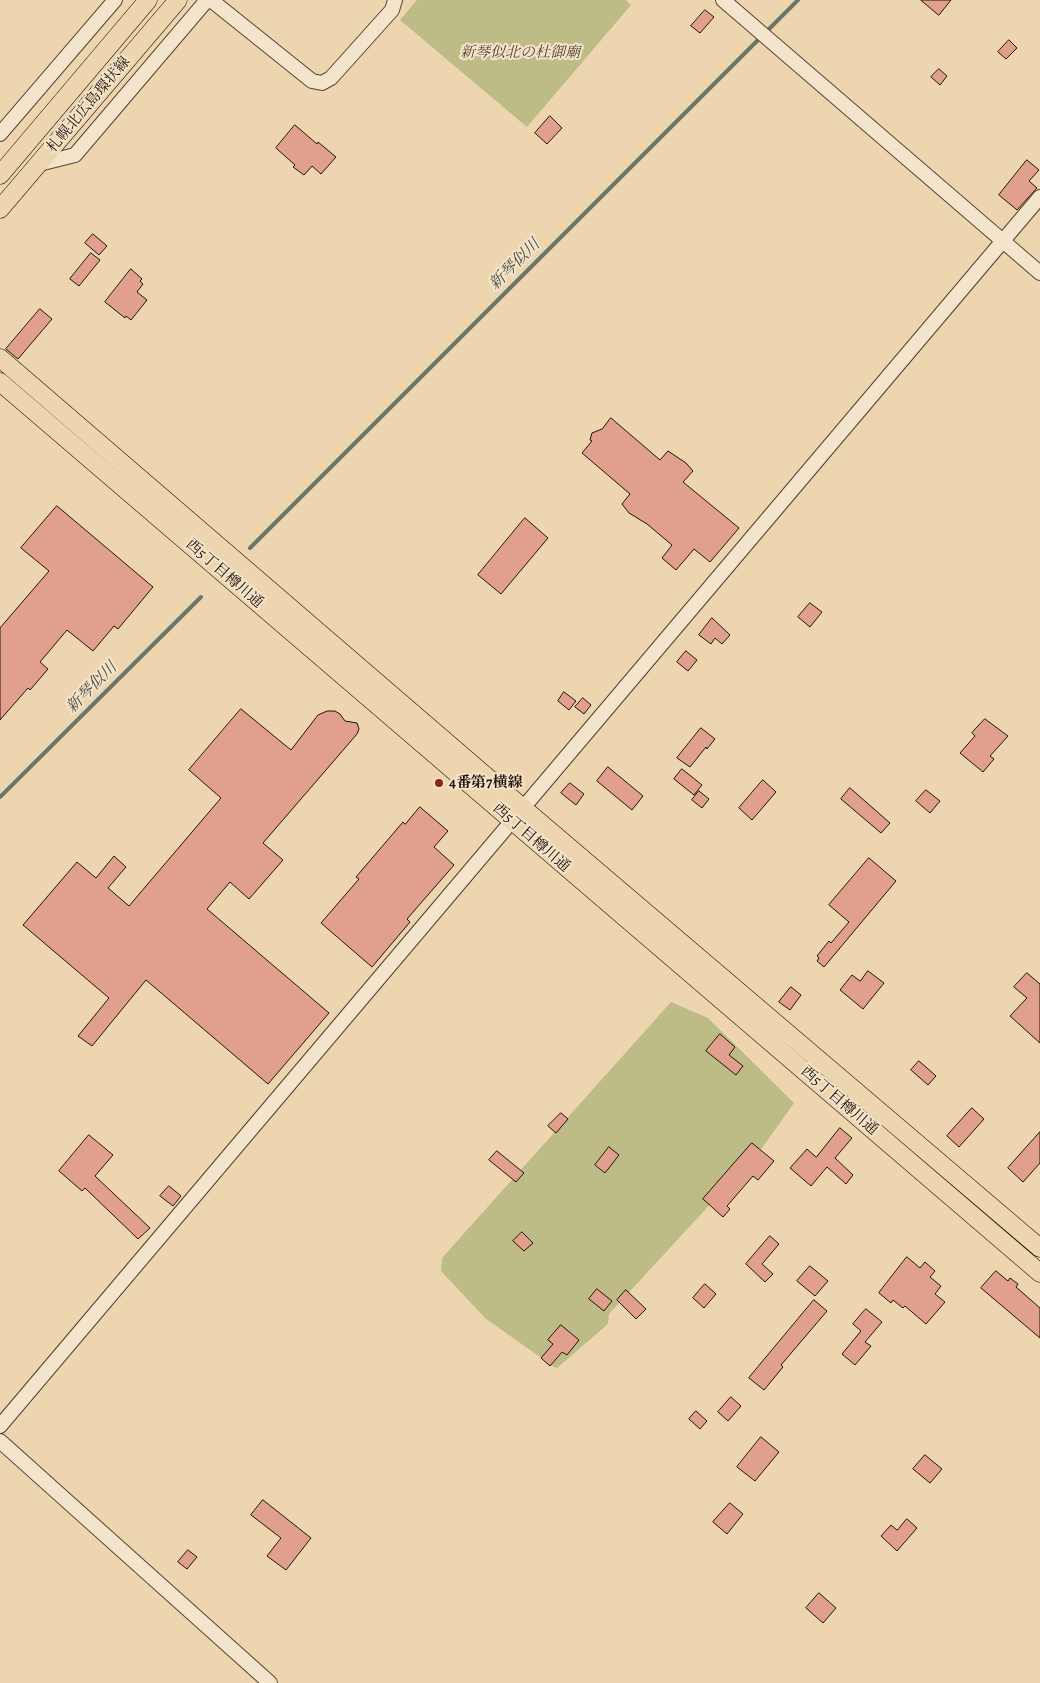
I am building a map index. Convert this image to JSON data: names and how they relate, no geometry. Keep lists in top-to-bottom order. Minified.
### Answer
{"streets":{"main road":["札幌北広島環状線","西5丁目樽川通"]},"water":["新琴似川"],"parks":["新琴似北の杜御廟"],"places":["4番第7横線"]}
